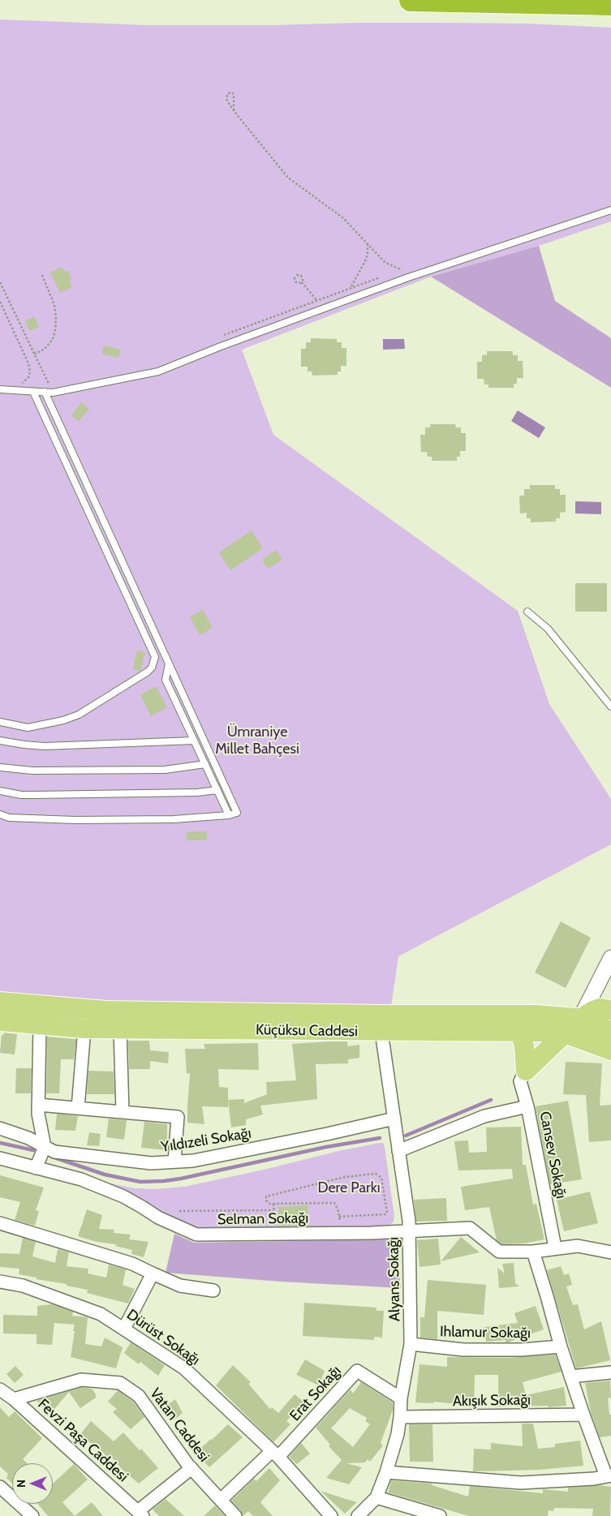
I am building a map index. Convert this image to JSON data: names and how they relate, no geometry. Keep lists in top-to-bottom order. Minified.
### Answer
{"streets":{"main road":["Küçüksu Caddesi"],"street":["Yıldızeli Sokağı","Cansev Sokağı","Selman Sokağı","Alyans Sokağı","Ihlamur Sokağı","Dürüst Sokağı","Erat Sokağı","Akışık Sokağı","Vatan Caddesi","Fevzi Paşa Caddesi"]},"crossings":[["Küçüksu Caddesi","Alyans Sokağı"],["Yıldızeli Sokağı","Alyans Sokağı"],["Cansev Sokağı","Selman Sokağı"],["Selman Sokağı","Alyans Sokağı"],["Alyans Sokağı","Ihlamur Sokağı"],["Alyans Sokağı","Erat Sokağı"],["Alyans Sokağı","Akışık Sokağı"],["Dürüst Sokağı","Erat Sokağı"],["Erat Sokağı","Vatan Caddesi"],["Vatan Caddesi","Fevzi Paşa Caddesi"]],"parks":["Ümraniye Millet Bahçesi","Dere Parkı"],"north":"left"}
